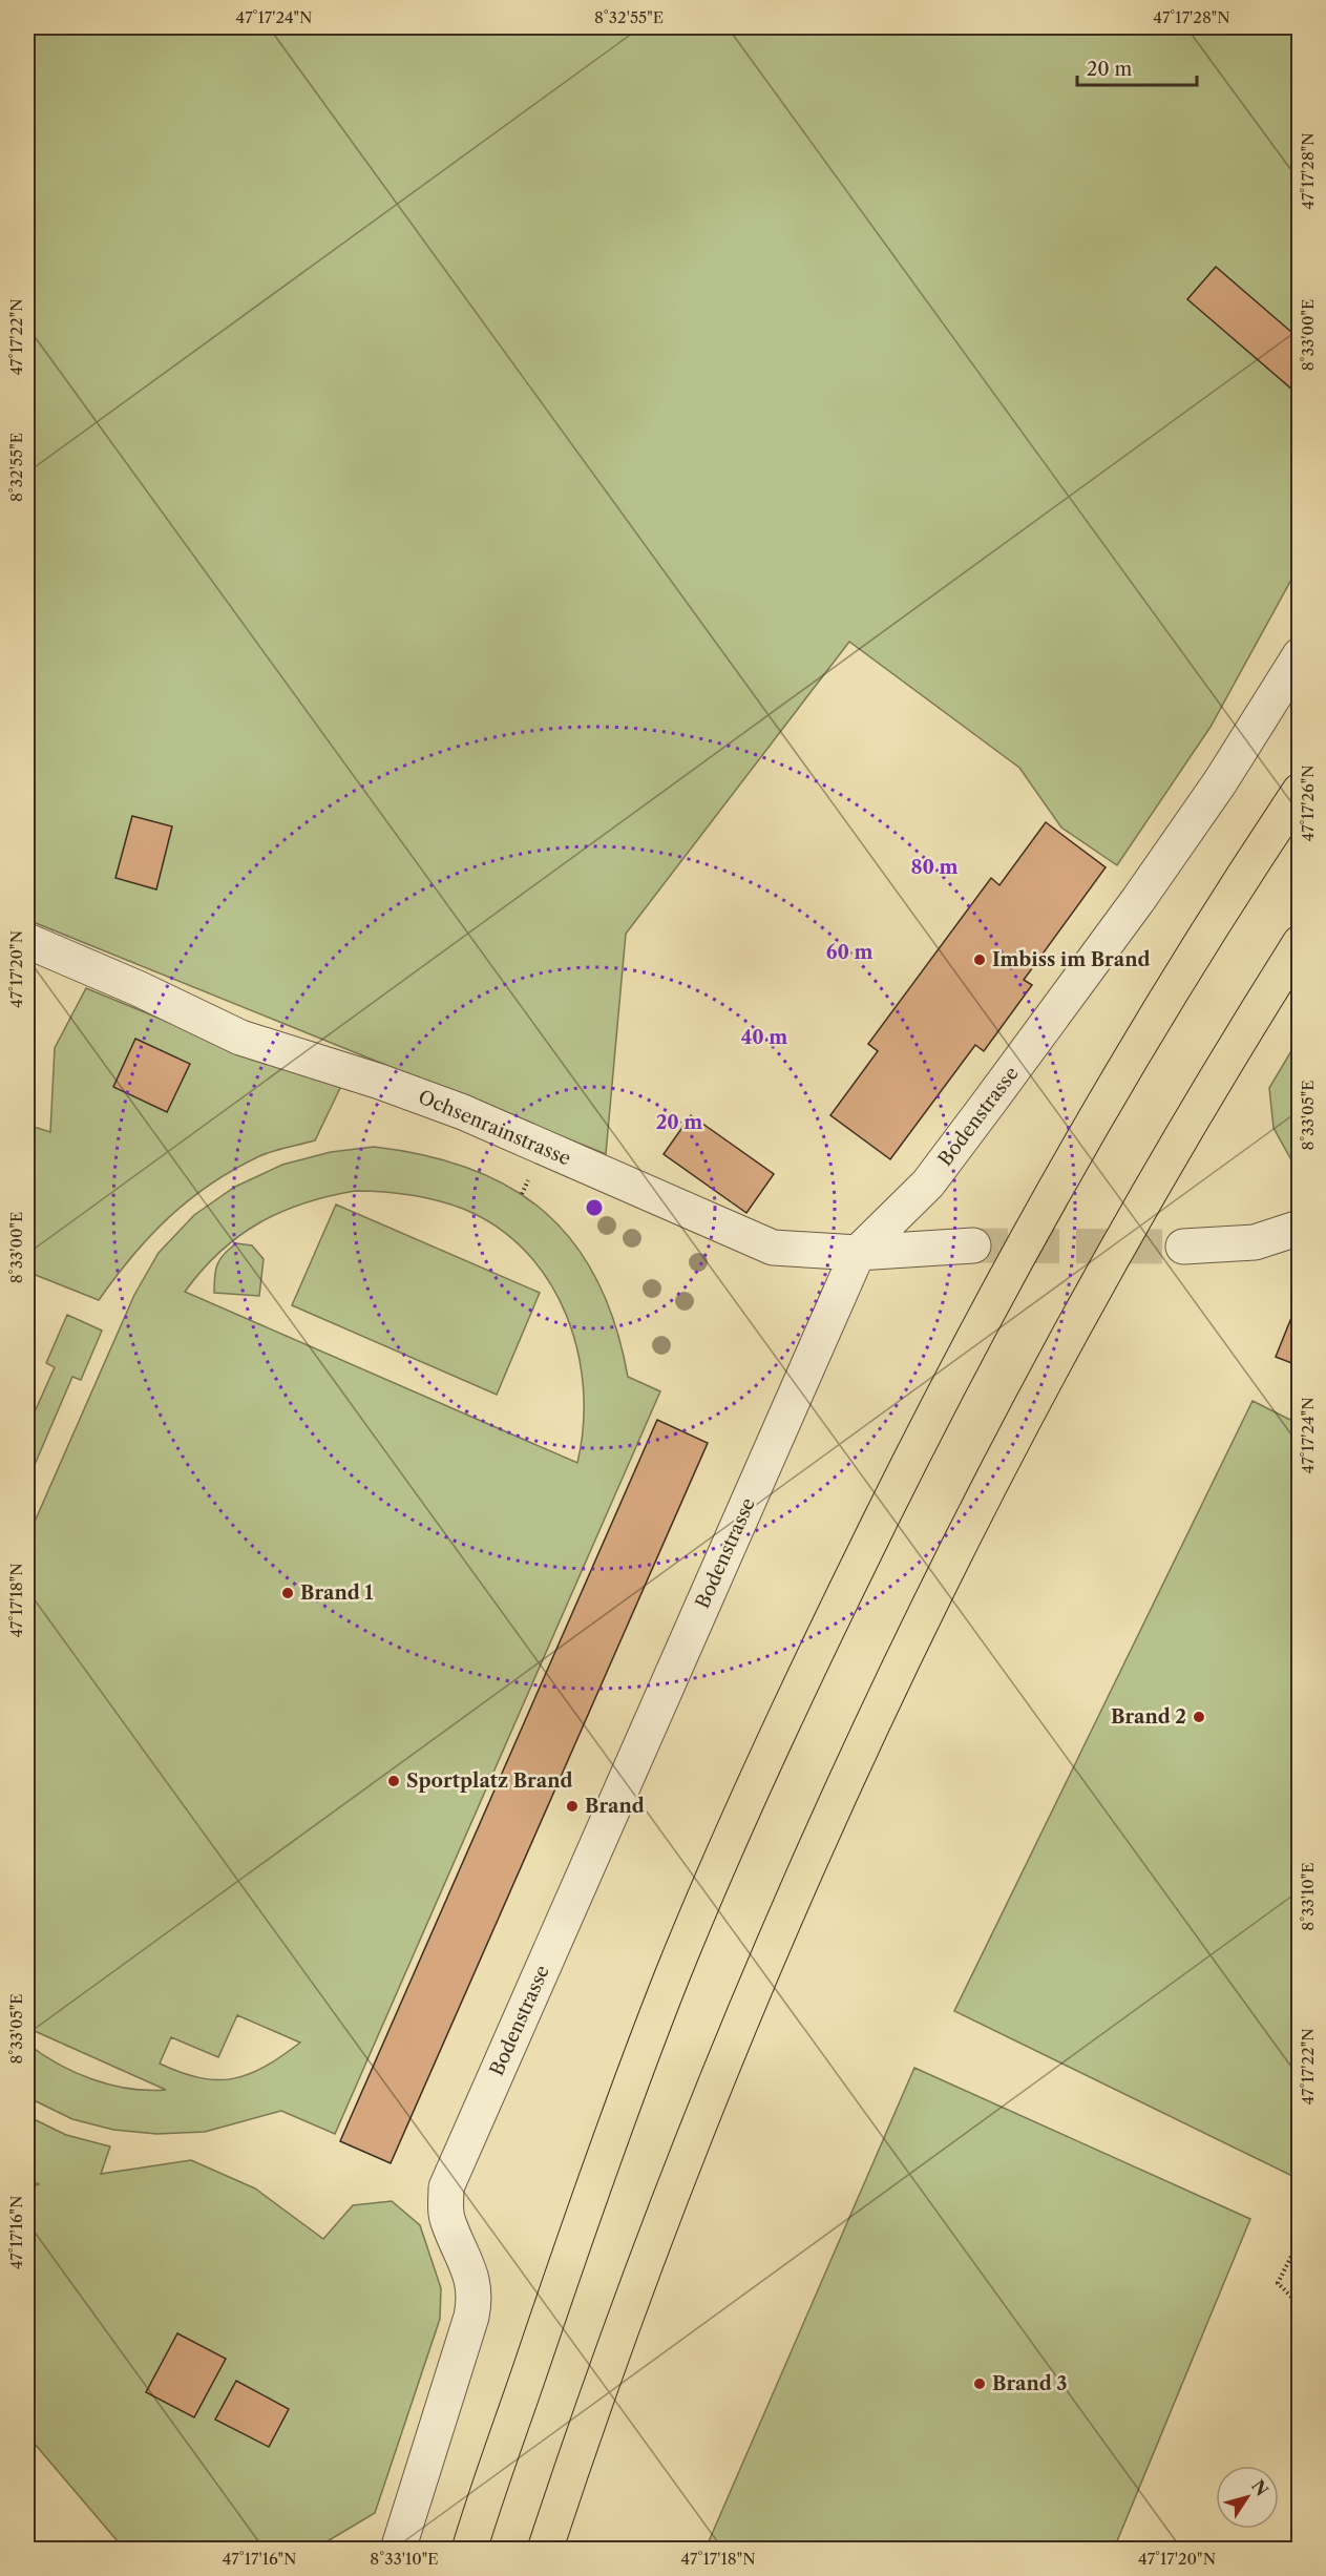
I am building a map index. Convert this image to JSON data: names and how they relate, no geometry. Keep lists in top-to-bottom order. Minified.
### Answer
{"streets":{"street":["Bodenstrasse","Ochsenrainstrasse"]},"crossings":[["Bodenstrasse","Ochsenrainstrasse"]],"places":["Imbiss im Brand","Brand 1","Brand 2","Sportplatz Brand","Brand","Brand 3"],"scale_bar":"20 m","north":"top right","coordinates":["47°17'24\"N","8°32'55\"E","47°17'28\"N","8°33'00\"E","47°17'22\"N","47°17'26\"N","47°17'20\"N","8°33'05\"E","47°17'18\"N","8°33'10\"E","47°17'16\"N"],"rings":["80 m","60 m","40 m","20 m"]}
